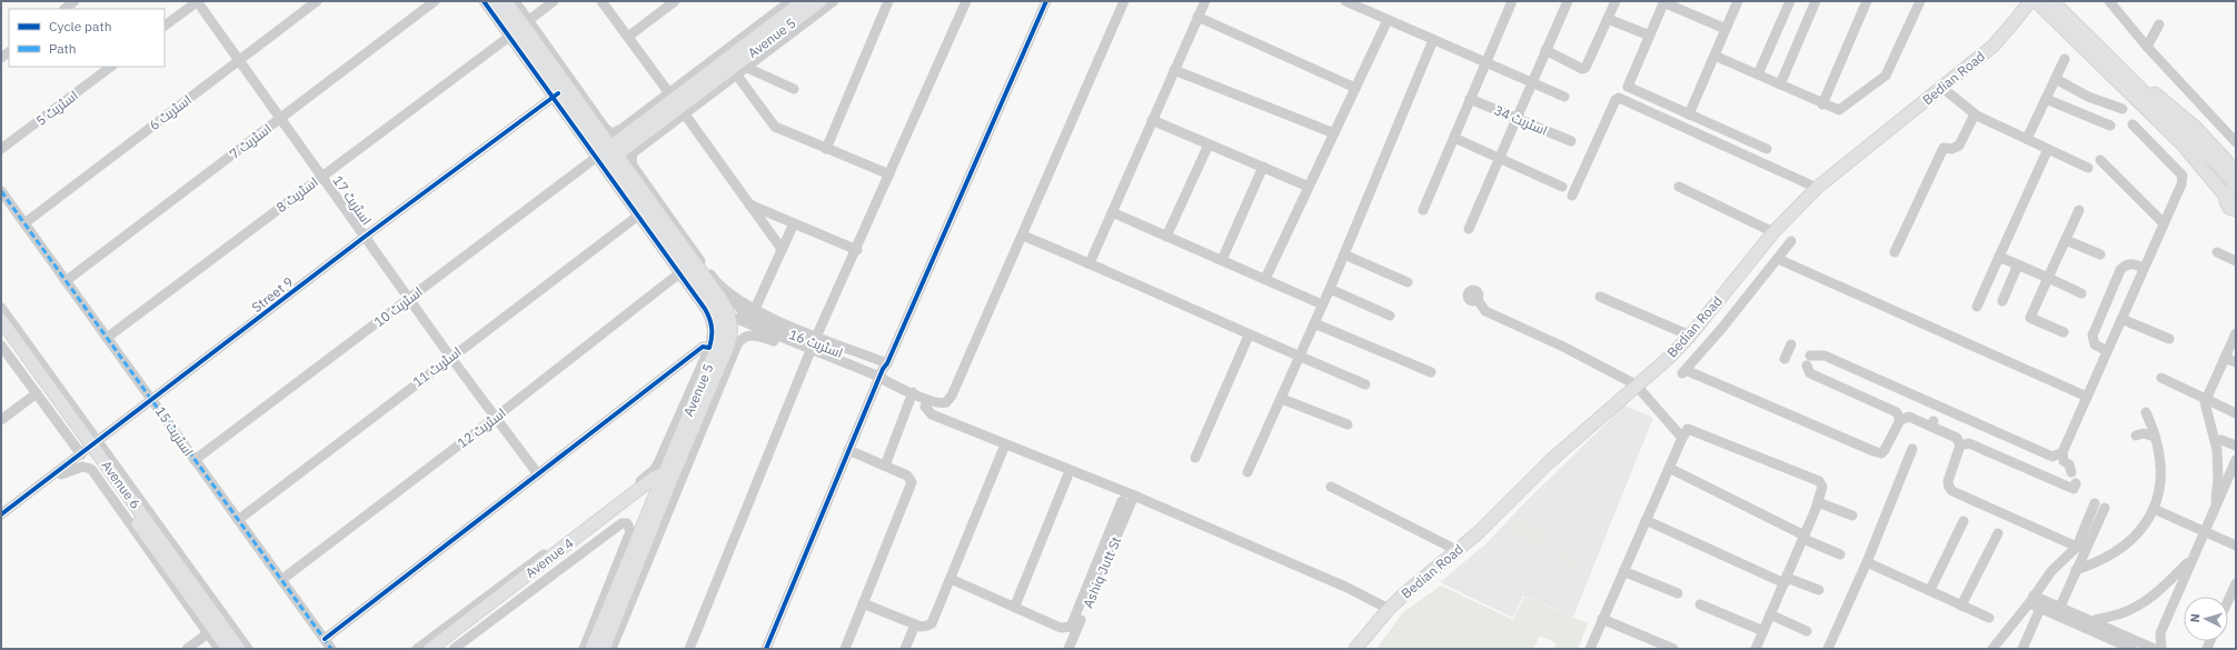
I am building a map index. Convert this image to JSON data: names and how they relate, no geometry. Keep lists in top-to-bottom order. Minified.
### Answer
{"streets":{"main road":["Avenue 5","Bedian Road","Avenue 6","Avenue 4"],"street":["اسٹریٹ 5","اسٹریٹ 6","اسٹریٹ 34","اسٹریٹ 7","اسٹریٹ 8","اسٹریٹ 17","Street 9","اسٹریٹ 10","اسٹریٹ 16","اسٹریٹ 11","اسٹریٹ 12","اسٹریٹ 15","Ashiq Jutt St"]},"crossings":[["Avenue 5","اسٹریٹ 10"],["Avenue 5","اسٹریٹ 16"],["Avenue 5","Avenue 4"],["اسٹریٹ 6","اسٹریٹ 17"],["اسٹریٹ 6","اسٹریٹ 15"],["اسٹریٹ 7","اسٹریٹ 17"],["اسٹریٹ 7","اسٹریٹ 15"],["اسٹریٹ 8","اسٹریٹ 17"],["اسٹریٹ 8","اسٹریٹ 15"],["اسٹریٹ 17","Street 9"],["اسٹریٹ 17","اسٹریٹ 10"],["اسٹریٹ 17","اسٹریٹ 11"],["اسٹریٹ 17","اسٹریٹ 12"],["Street 9","اسٹریٹ 15"],["Street 9","Avenue 6"],["اسٹریٹ 10","اسٹریٹ 15"],["اسٹریٹ 11","اسٹریٹ 15"],["اسٹریٹ 12","اسٹریٹ 15"]],"legend":["Cycle path","Path"],"north":"left"}
